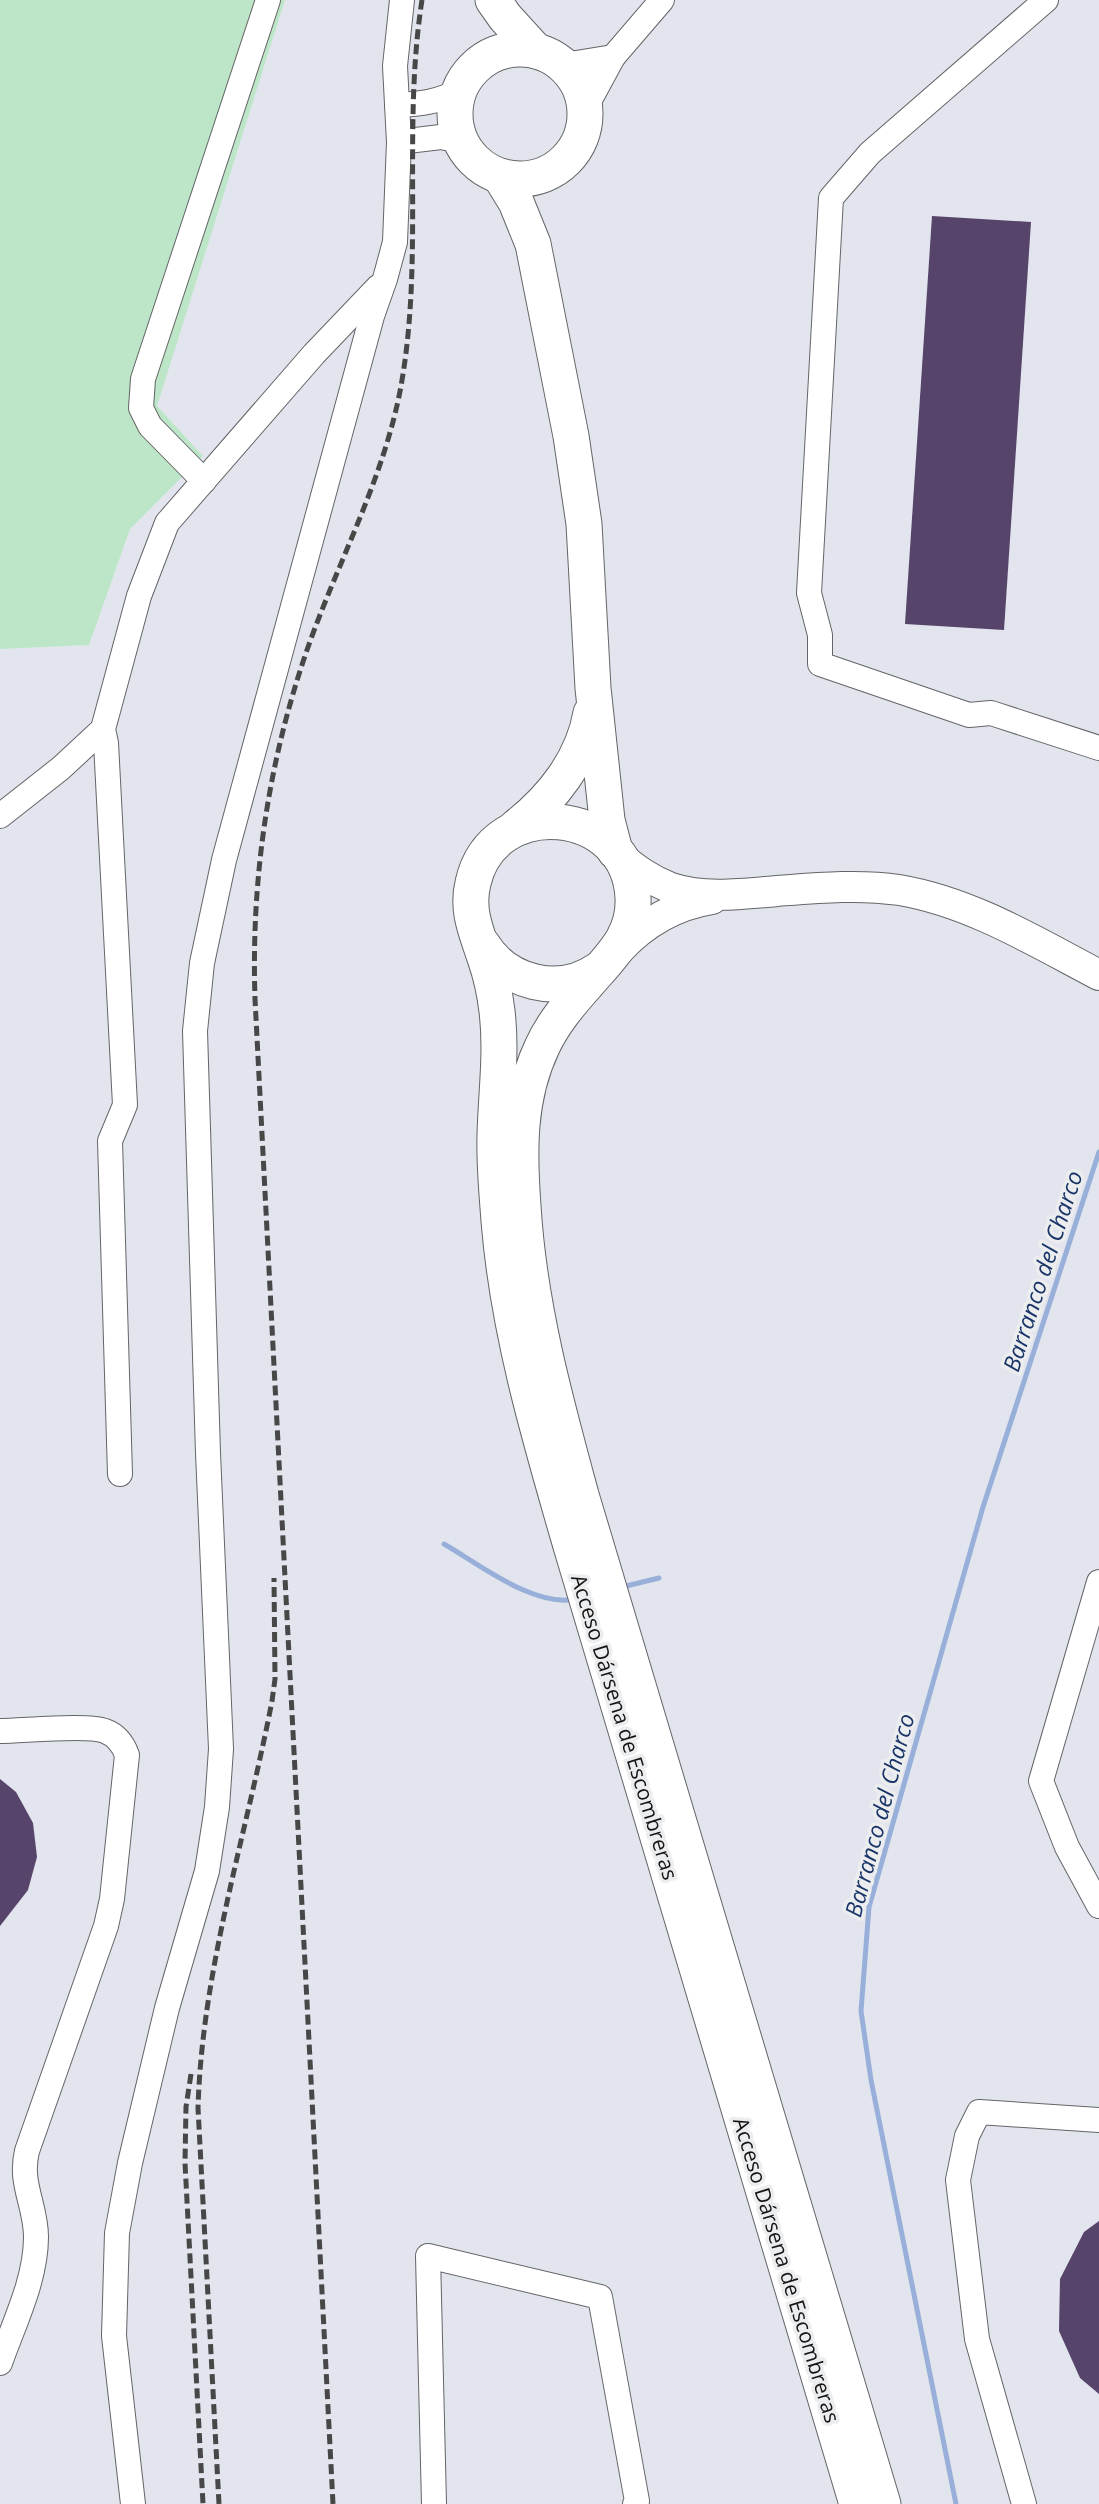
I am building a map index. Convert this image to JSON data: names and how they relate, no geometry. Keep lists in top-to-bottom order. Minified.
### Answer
{"streets":{"highway":["Acceso Dársena de Escombreras"]},"water":["Barranco del Charco"]}
